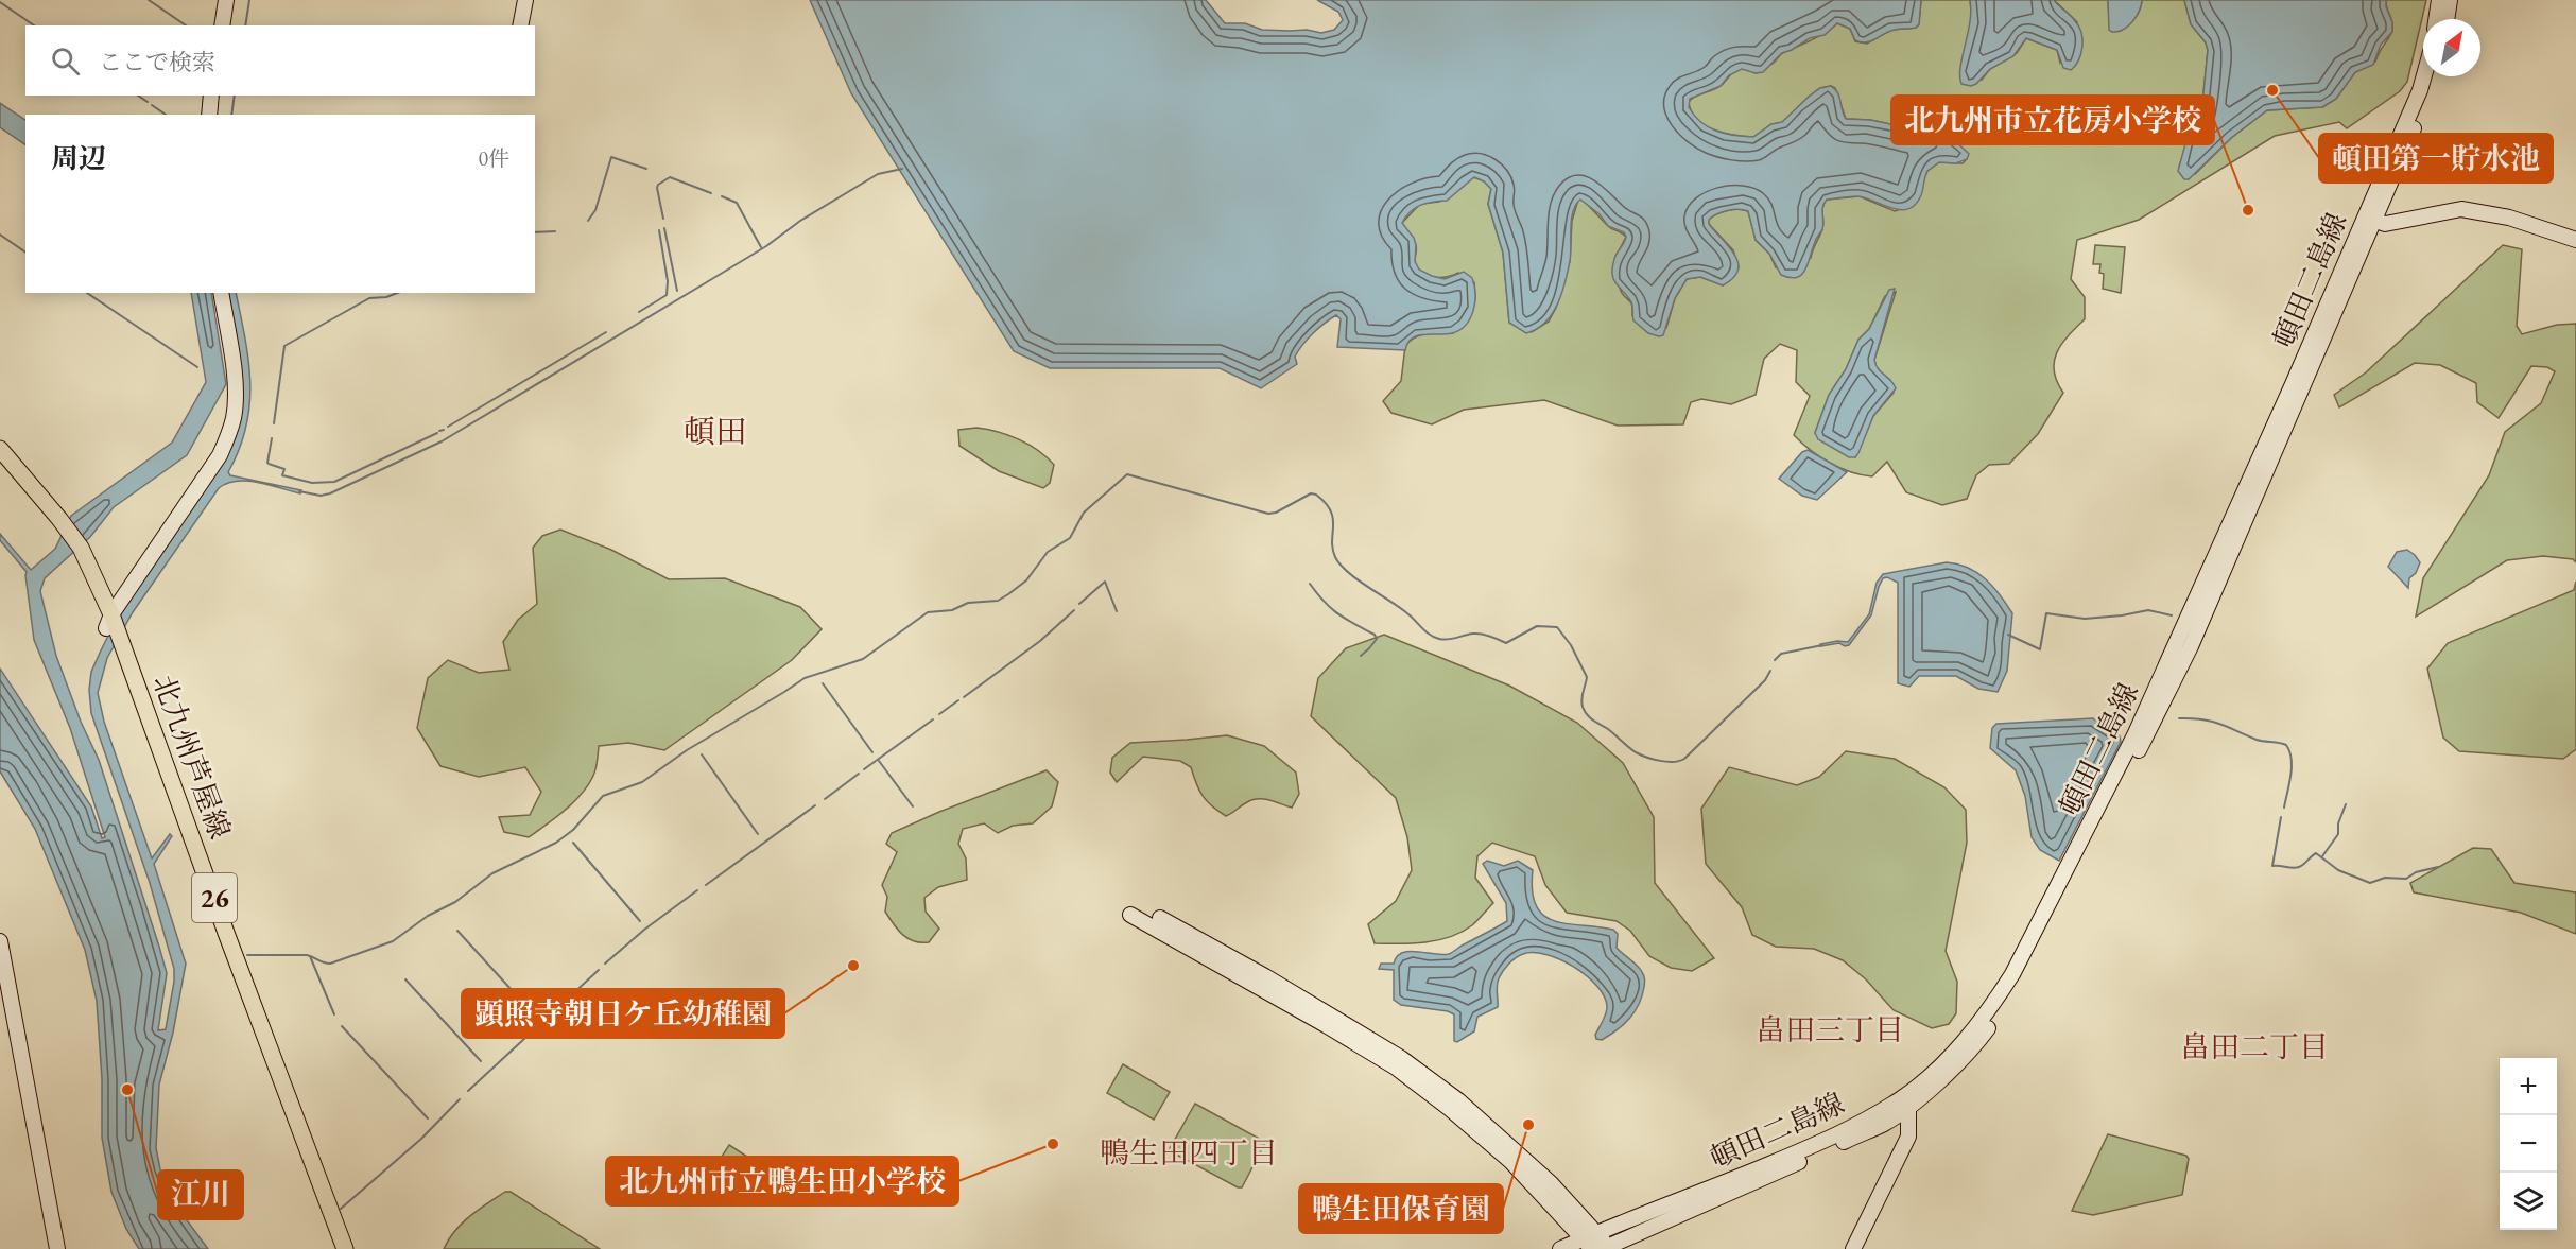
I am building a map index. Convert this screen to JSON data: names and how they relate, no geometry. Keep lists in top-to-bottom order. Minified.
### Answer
{"streets":{"main road":["頓田二島線","北九州芦屋線","26"]},"districts":["頓田","畠田三丁目","畠田二丁目","鴨生田四丁目"],"places":["頓田第一貯水池","北九州市立花房小学校","顕照寺朝日ケ丘幼稚園","江川","鴨生田保育園","北九州市立鴨生田小学校"],"north":"top right","page":{"search":"ここで検索","heading":["周辺","0件"],"map_buttons":["+","−"]}}
